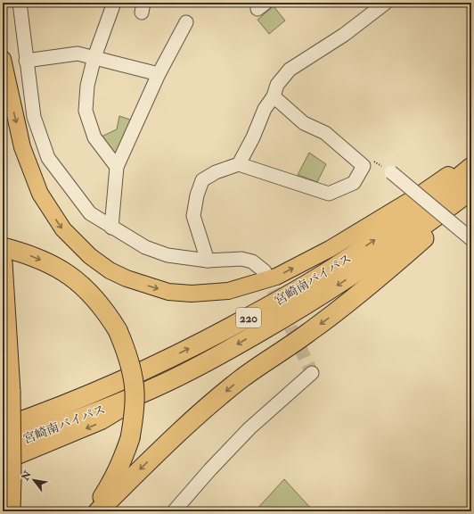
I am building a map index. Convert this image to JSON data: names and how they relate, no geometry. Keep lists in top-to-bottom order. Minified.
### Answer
{"streets":{"highway":["宮崎南バイパス","220"]},"north":"top left"}
